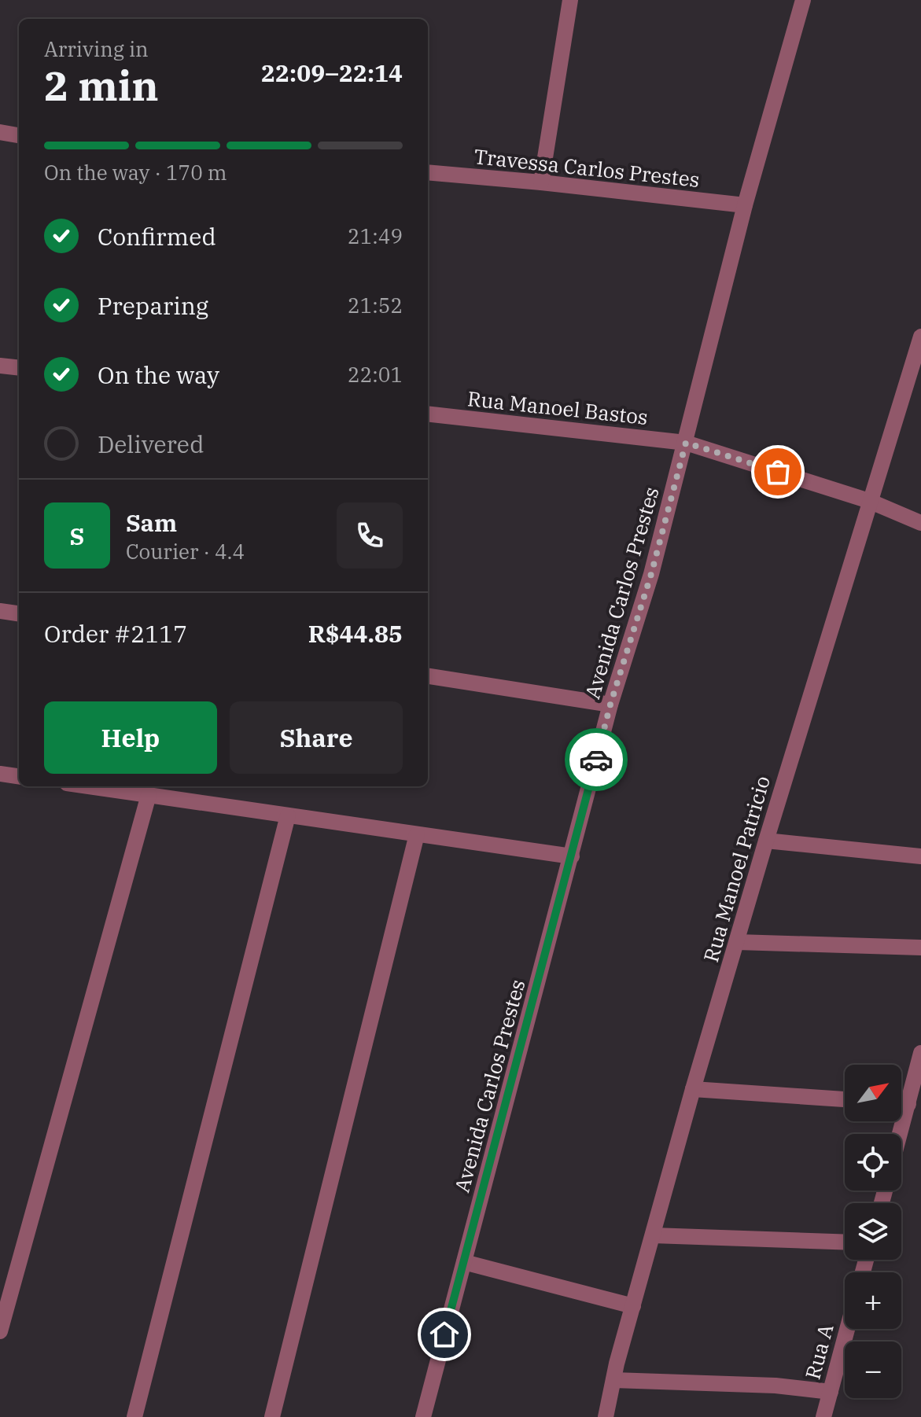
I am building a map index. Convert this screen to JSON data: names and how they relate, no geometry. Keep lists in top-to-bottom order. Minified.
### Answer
{"streets":{"street":["Travessa Carlos Prestes","Rua Manoel Bastos","Avenida Carlos Prestes","Rua Manoel Patricio","Rua A"]},"crossings":[["Travessa Carlos Prestes","Avenida Carlos Prestes"],["Rua Manoel Bastos","Avenida Carlos Prestes"],["Rua Manoel Bastos","Rua Manoel Patricio"]],"north":"top right","page":{"heading":["2 min","Arriving in","22:09–22:14"],"panel":["Sam","Courier · 4.4","Order #2117","R$44.85"],"bar":"On the way · 170 m","list":[["Confirmed","21:49"],["Preparing","21:52"],["On the way","22:01"],"Delivered"],"round":"S","buttons":["Help","Share"],"map_buttons":["+","−"]}}
